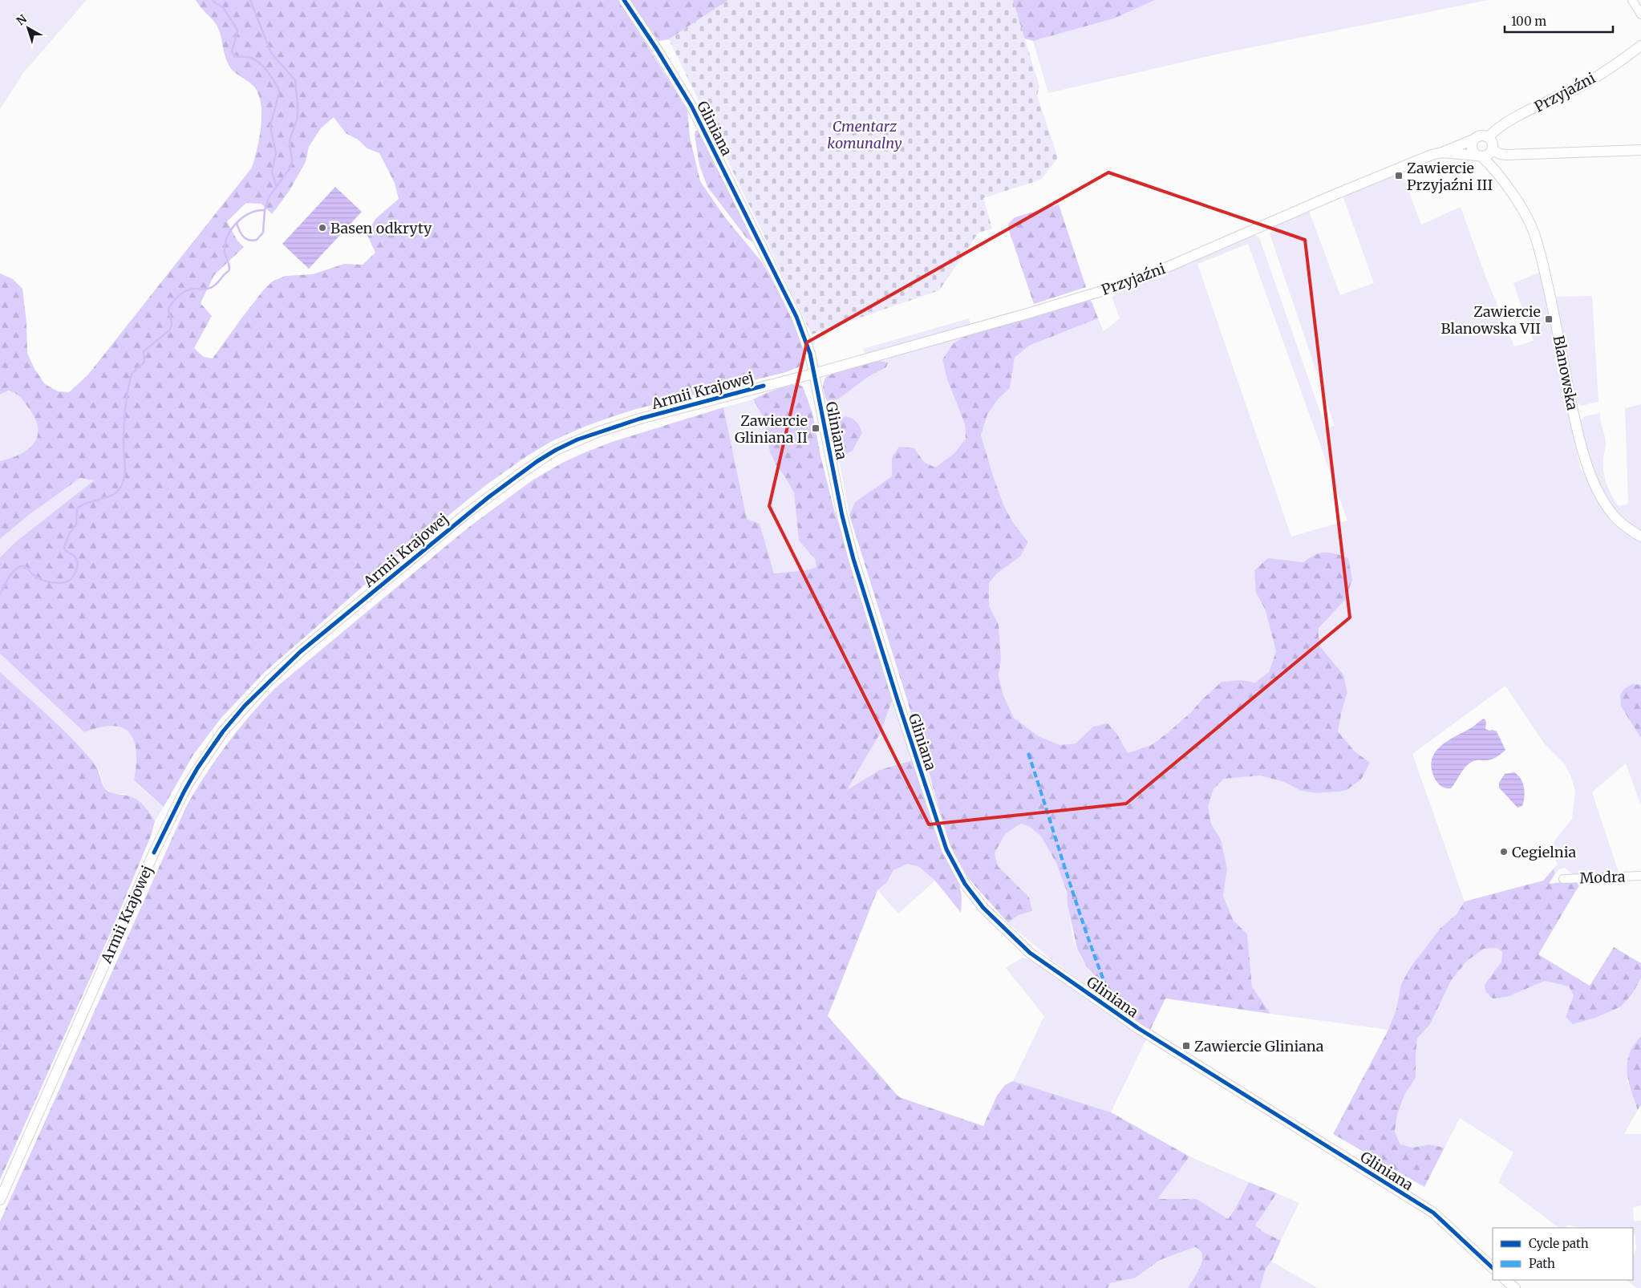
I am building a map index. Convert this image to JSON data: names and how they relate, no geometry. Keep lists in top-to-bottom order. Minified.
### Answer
{"streets":{"street":["Przyjaźni","Gliniana","Blanowska","Armii Krajowej","Modra"]},"crossings":[["Przyjaźni","Gliniana"],["Przyjaźni","Blanowska"],["Przyjaźni","Armii Krajowej"],["Gliniana","Armii Krajowej"]],"parks":["Cmentarz komunalny"],"places":{"transit":["Zawiercie Przyjaźni III","Zawiercie Blanowska VII","Zawiercie Gliniana II","Zawiercie Gliniana"],"other":["Basen odkryty","Cegielnia"]},"legend":["Cycle path","Path"],"scale_bar":"100 m","north":"top left"}
